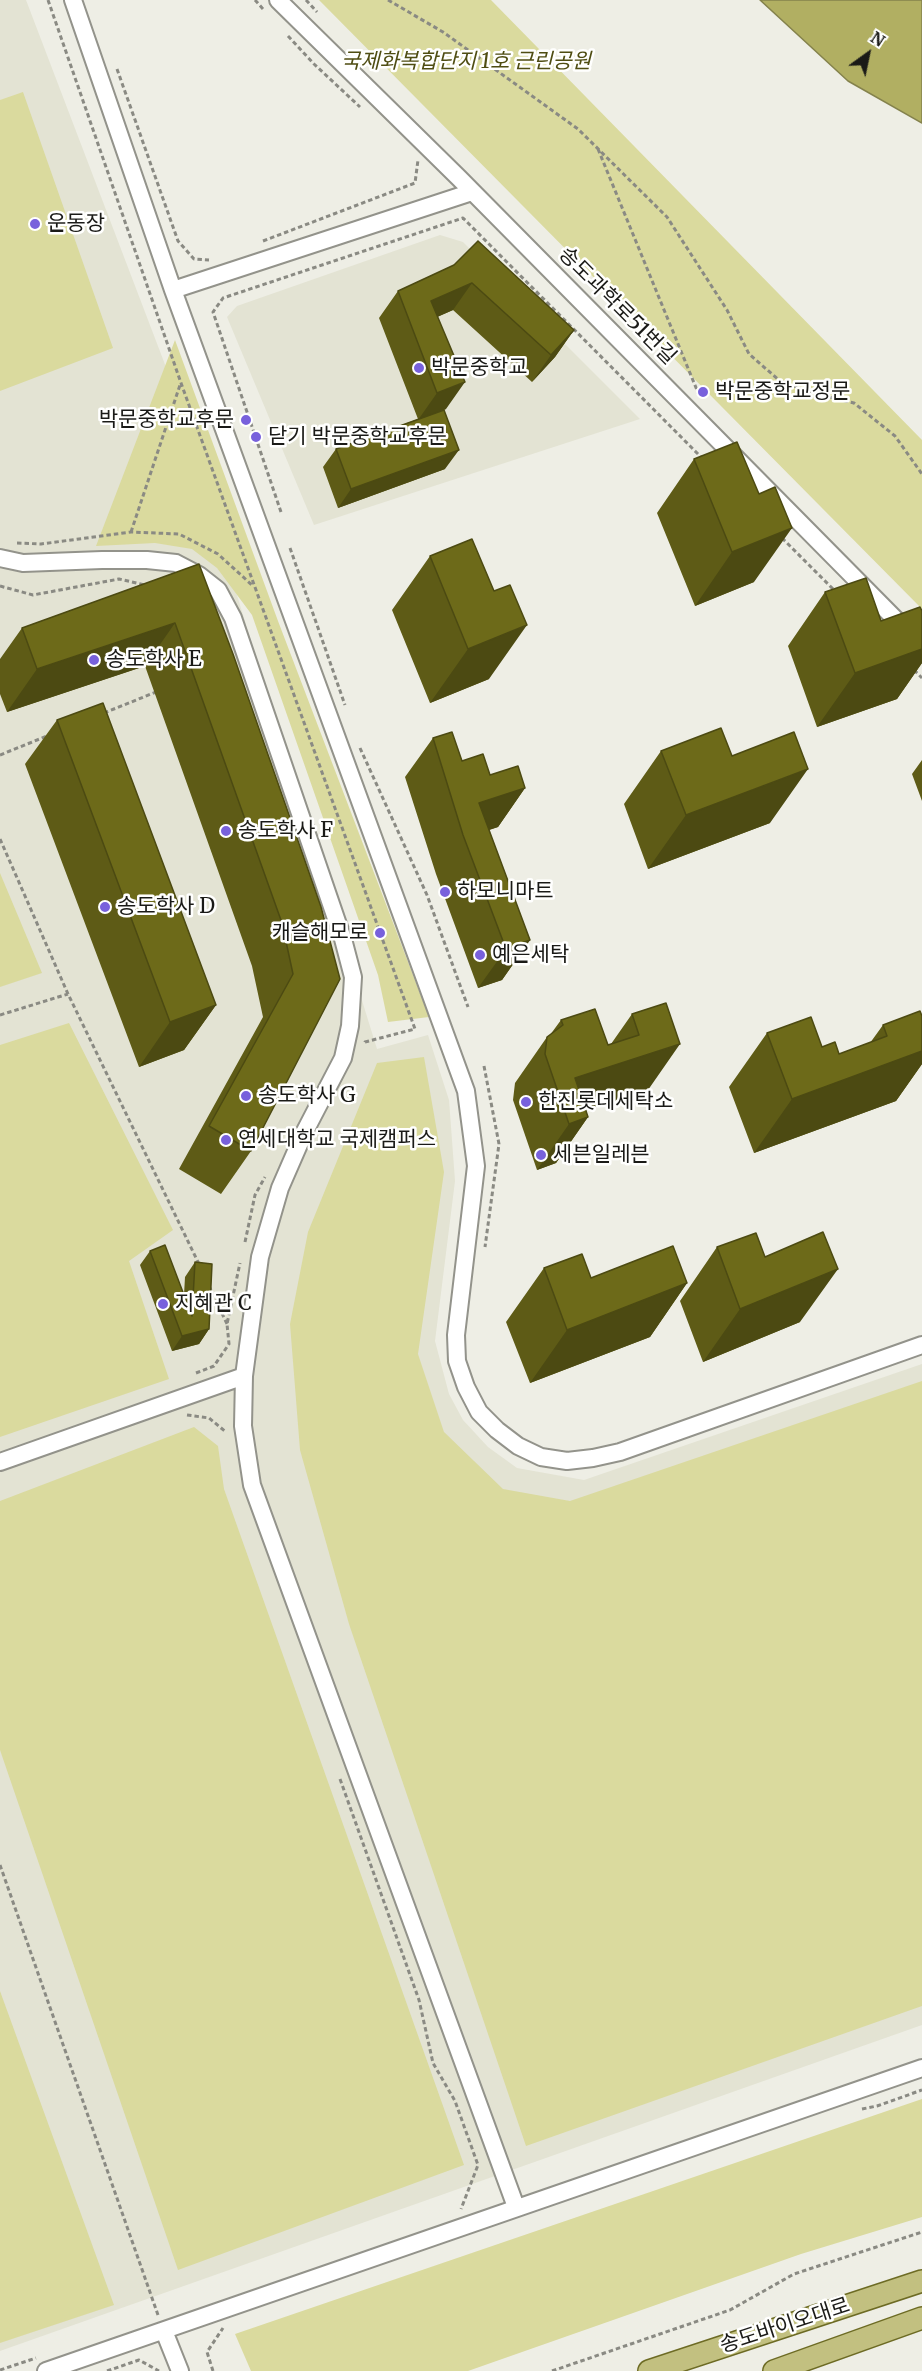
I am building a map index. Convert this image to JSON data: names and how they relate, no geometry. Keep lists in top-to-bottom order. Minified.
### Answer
{"streets":{"main road":["송도바이오대로"],"street":["송도과학로51번길"]},"parks":["국제화복합단지 1호 근린공원"],"places":["운동장","박문중학교","박문중학교정문","박문중학교후문","닫기 박문중학교후문","송도학사 E","송도학사 F","하모니마트","송도학사 D","캐슬해모로","예은세탁","송도학사 G","한진롯데세탁소","연세대학교 국제캠퍼스","세븐일레븐","지혜관 C"],"north":"top right"}
